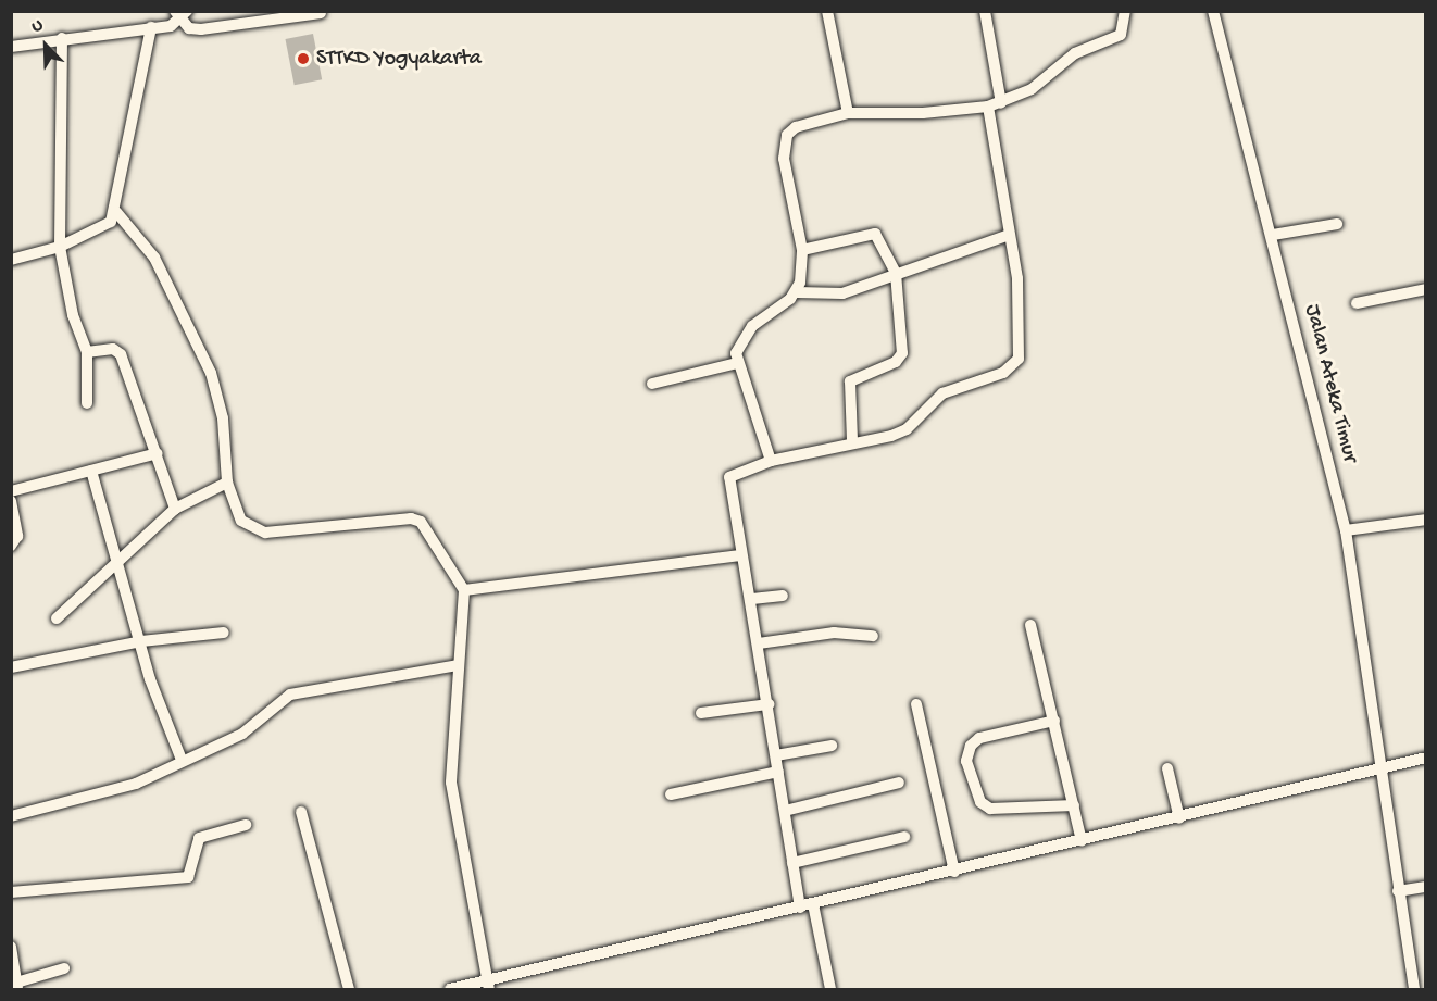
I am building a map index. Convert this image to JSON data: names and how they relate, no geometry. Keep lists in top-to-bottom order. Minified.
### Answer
{"streets":{"street":["Jalan Ateka Timur"]},"places":["STTKD Yogyakarta"],"north":"top left"}
